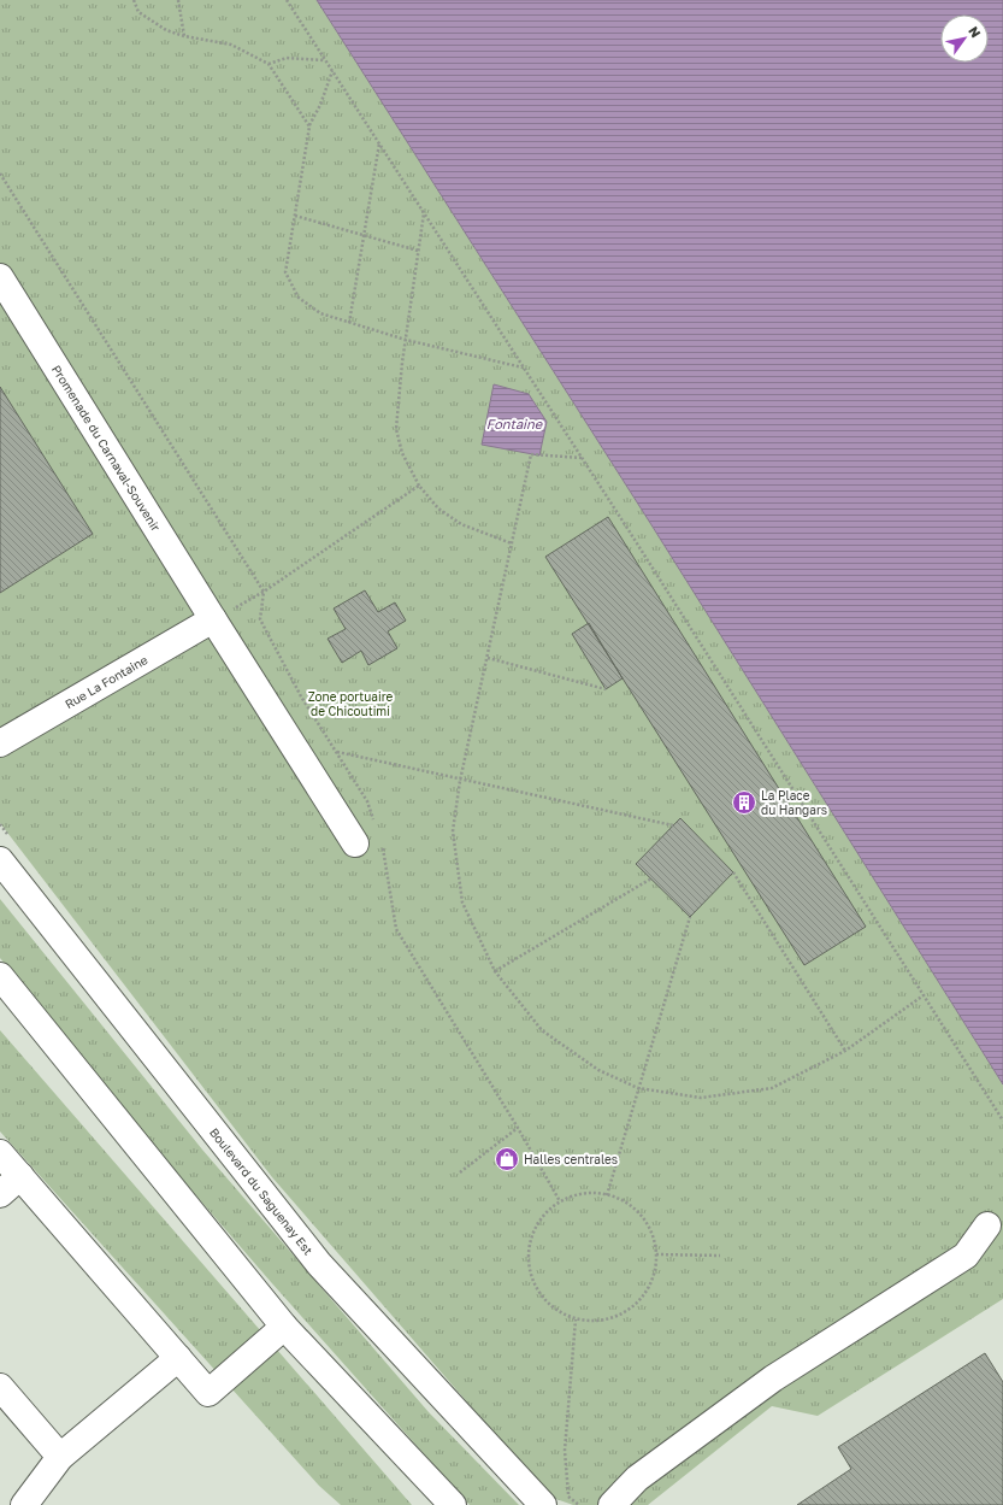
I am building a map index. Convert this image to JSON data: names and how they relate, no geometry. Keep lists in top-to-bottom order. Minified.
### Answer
{"streets":{"main road":["Promenade du Carnaval-Souvenir","Rue La Fontaine","Boulevard du Saguenay Est"]},"crossings":[["Promenade du Carnaval-Souvenir","Rue La Fontaine"]],"water":["Fontaine"],"parks":["Zone portuaire de Chicoutimi"],"places":{"building":["La Place du Hangars"],"shop":["Halles centrales"]},"north":"top right"}
